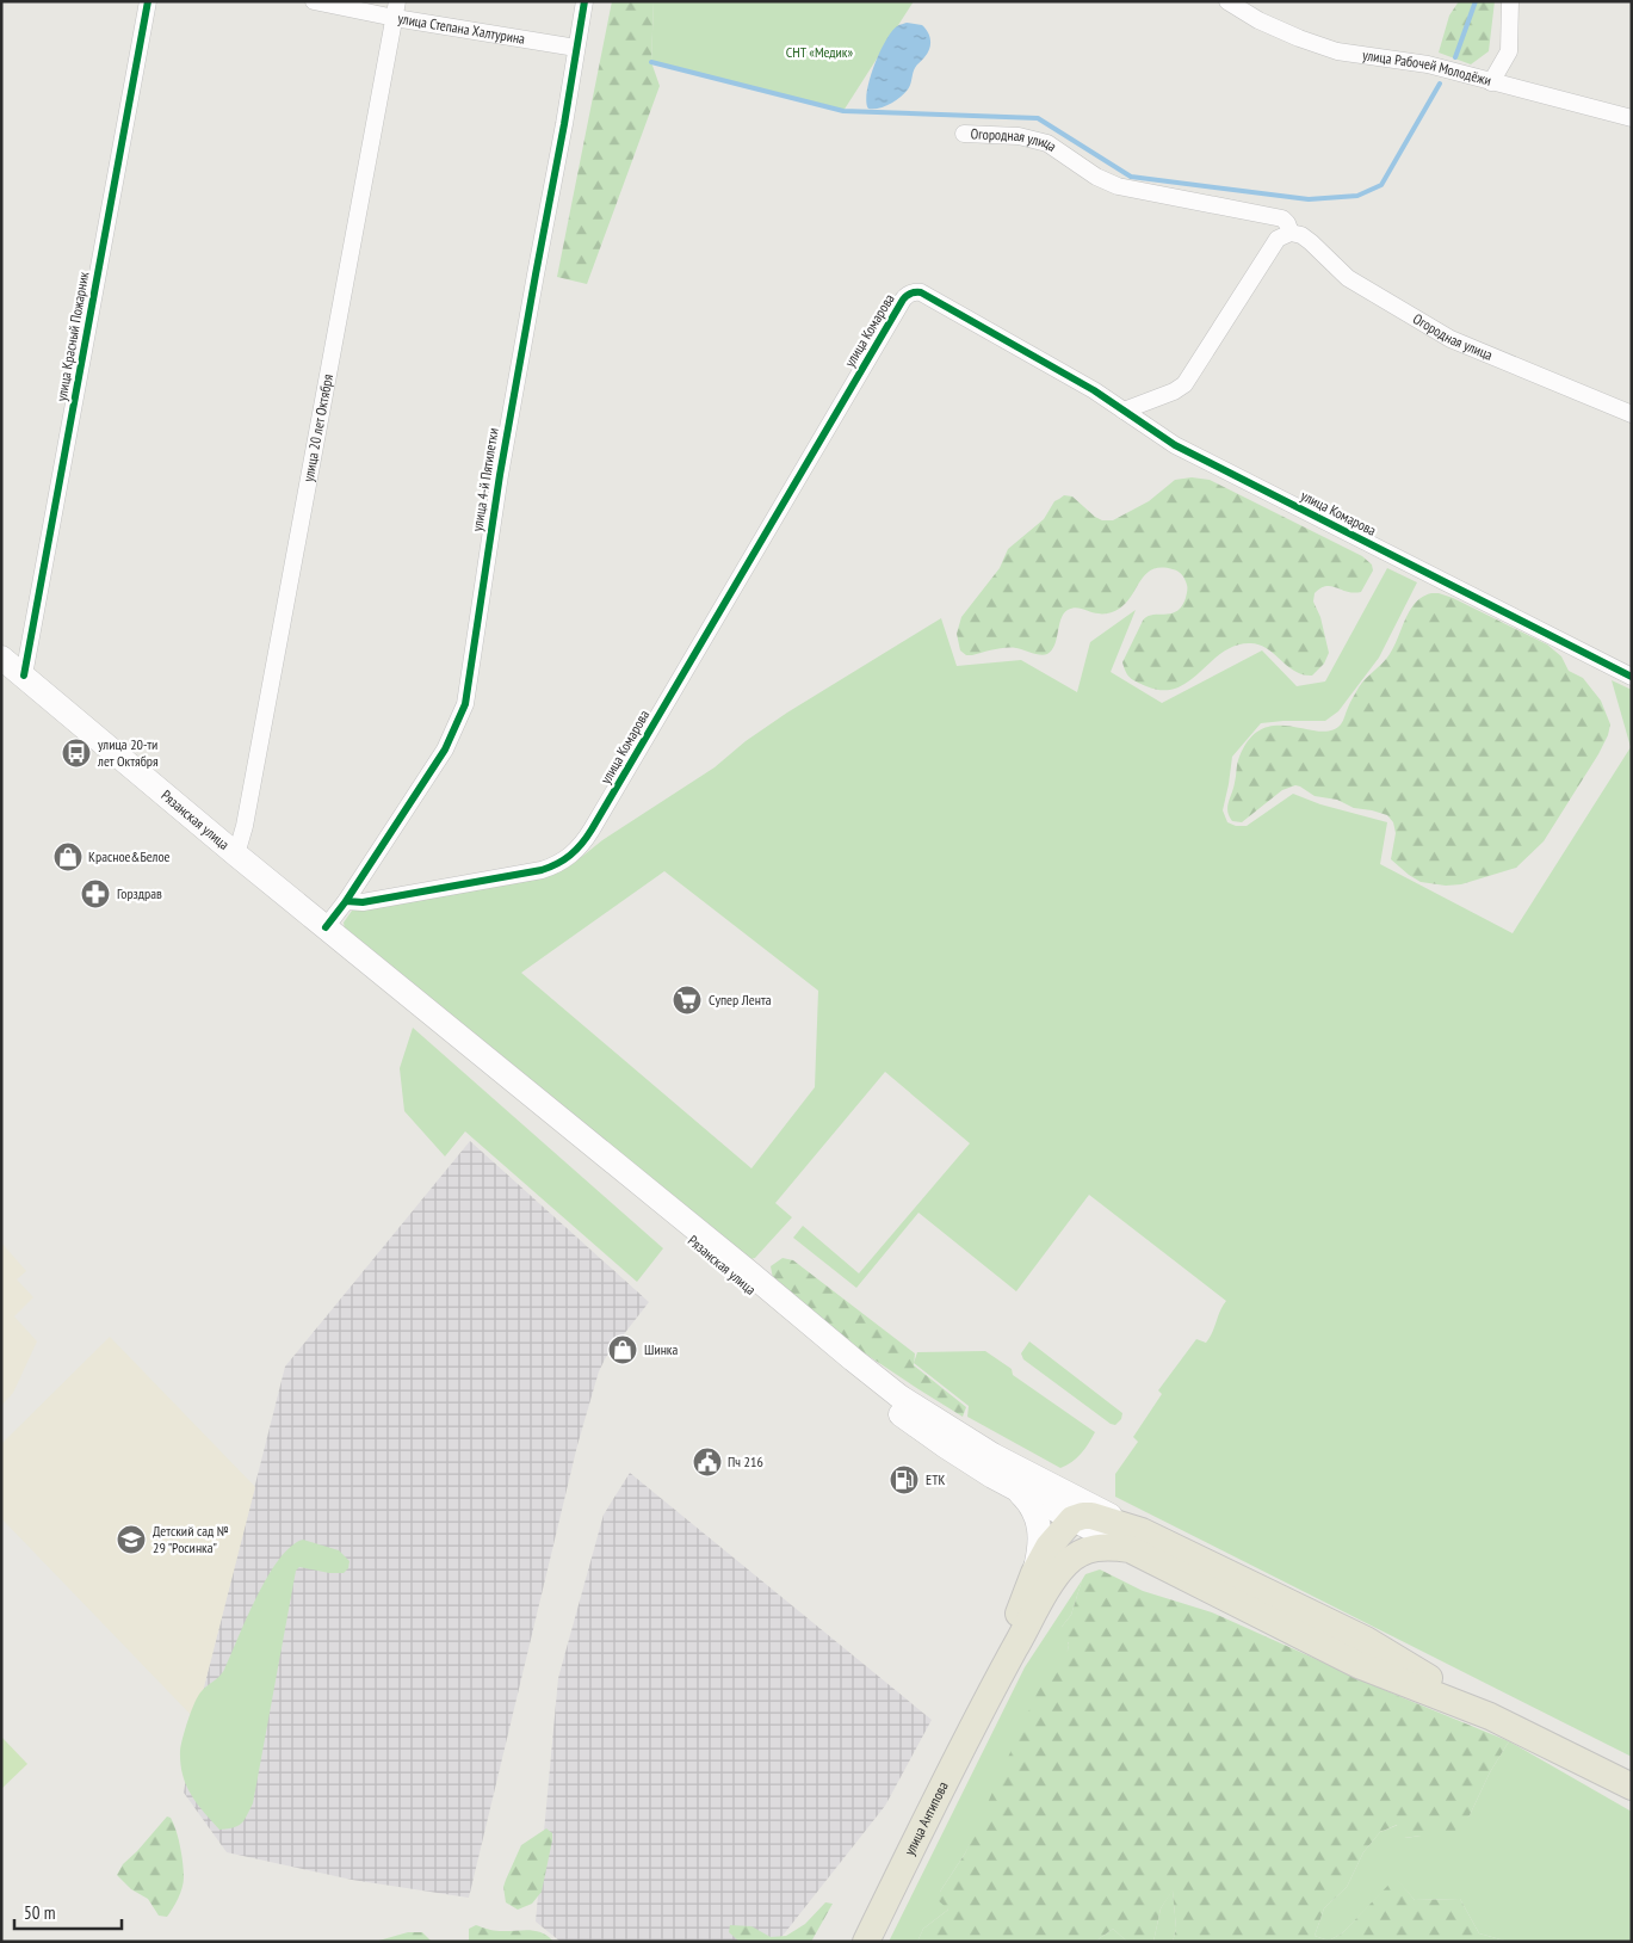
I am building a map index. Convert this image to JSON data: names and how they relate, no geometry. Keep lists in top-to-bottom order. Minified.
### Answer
{"streets":{"main road":["Рязанская улица","улица Антипова"],"street":["улица Степана Халтурина","улица Рабочей Молодёжи","Огородная улица","улица Комарова","улица Красный Пожарник","улица 20 лет Октября","улица 4-й Пятилетки"]},"crossings":[["улица Степана Халтурина","улица 20 лет Октября"],["улица Степана Халтурина","улица 4-й Пятилетки"],["улица Комарова","улица 4-й Пятилетки"],["улица Красный Пожарник","Рязанская улица"],["улица 20 лет Октября","Рязанская улица"],["улица 4-й Пятилетки","Рязанская улица"],["Рязанская улица","улица Антипова"]],"parks":["СНТ «Медик»"],"places":{"bus stop":["улица 20-ти лет Октября"],"shop":["Красное&Белое","Шинка"],"pharmacy":["Горздрав"],"supermarket":["Супер Лента"],"public building":["Пч 216"],"fuel station":["ЕТК"],"school or university":["Детский сад № 29 \"Росинка\""]},"scale_bar":"50 m"}
